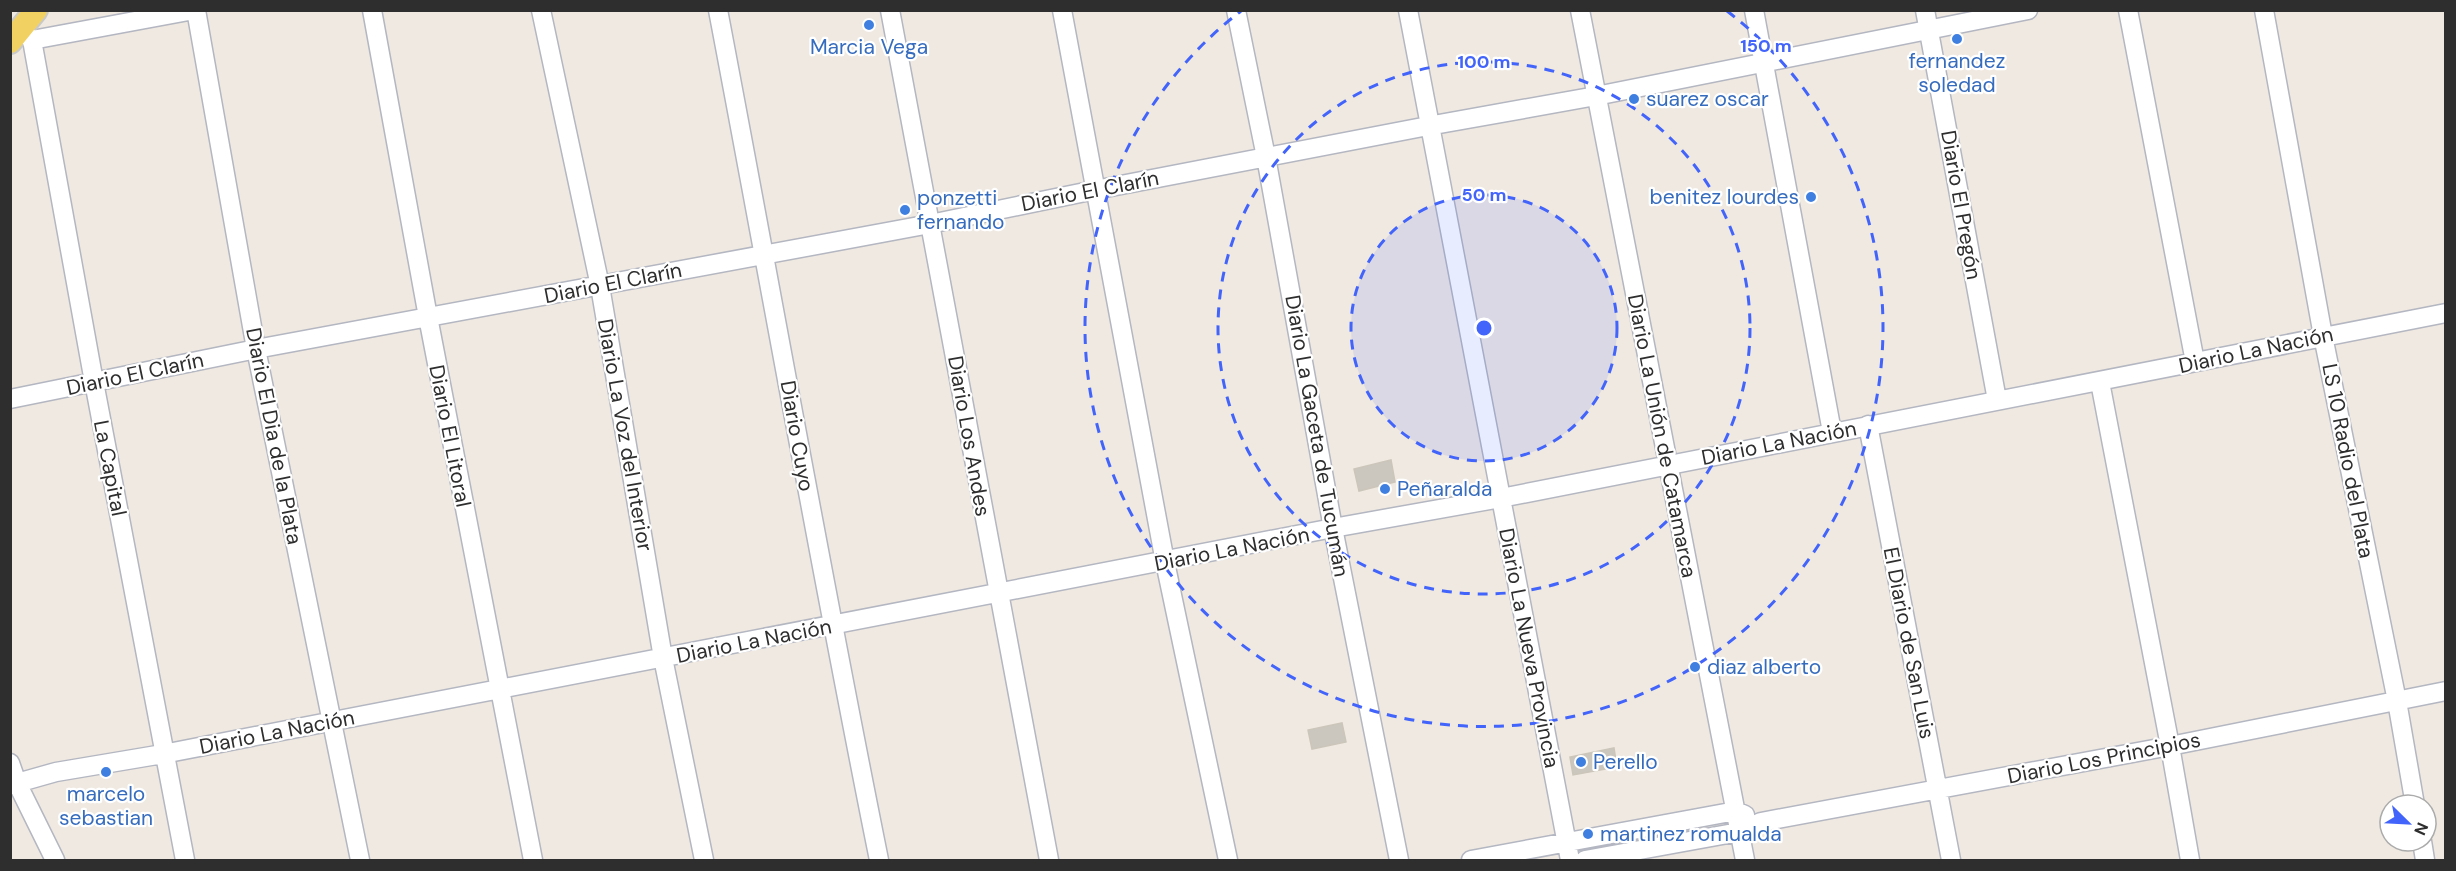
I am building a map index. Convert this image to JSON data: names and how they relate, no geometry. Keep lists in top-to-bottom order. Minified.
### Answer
{"streets":{"street":["Diario El Clarín","Diario El Pregón","Diario La Nación","Diario La Voz del Interior","Diario El Dia de la Plata","Diario El Litoral","Diario Cuyo","Diario Los Andes","Diario La Gaceta de Tucumán","Diario La Unión de Catamarca","LS 10 Radio del Plata","La Capital","El Diario de San Luis","Diario La Nueva Provincia","Diario Los Principios"]},"crossings":[["Diario El Clarín","Diario El Pregón"],["Diario El Clarín","Diario La Voz del Interior"],["Diario El Clarín","Diario El Dia de la Plata"],["Diario El Clarín","Diario El Litoral"],["Diario El Clarín","Diario Cuyo"],["Diario El Clarín","Diario Los Andes"],["Diario El Clarín","Diario La Gaceta de Tucumán"],["Diario El Clarín","Diario La Unión de Catamarca"],["Diario El Clarín","La Capital"],["Diario El Clarín","Diario La Nueva Provincia"],["Diario El Pregón","Diario La Nación"],["Diario La Nación","Diario La Voz del Interior"],["Diario La Nación","Diario El Dia de la Plata"],["Diario La Nación","Diario El Litoral"],["Diario La Nación","Diario Cuyo"],["Diario La Nación","Diario Los Andes"],["Diario La Nación","Diario La Gaceta de Tucumán"],["Diario La Nación","Diario La Unión de Catamarca"],["Diario La Nación","LS 10 Radio del Plata"],["Diario La Nación","La Capital"],["Diario La Nación","El Diario de San Luis"],["Diario La Nación","Diario La Nueva Provincia"],["Diario La Unión de Catamarca","Diario Los Principios"],["LS 10 Radio del Plata","Diario Los Principios"],["El Diario de San Luis","Diario Los Principios"]],"places":["Marcia Vega","fernandez soledad","suarez oscar","benitez lourdes","ponzetti fernando","Peñaralda","diaz alberto","Perello","marcelo sebastian","martinez romualda"],"north":"bottom right","rings":["150 m","100 m","50 m"]}
